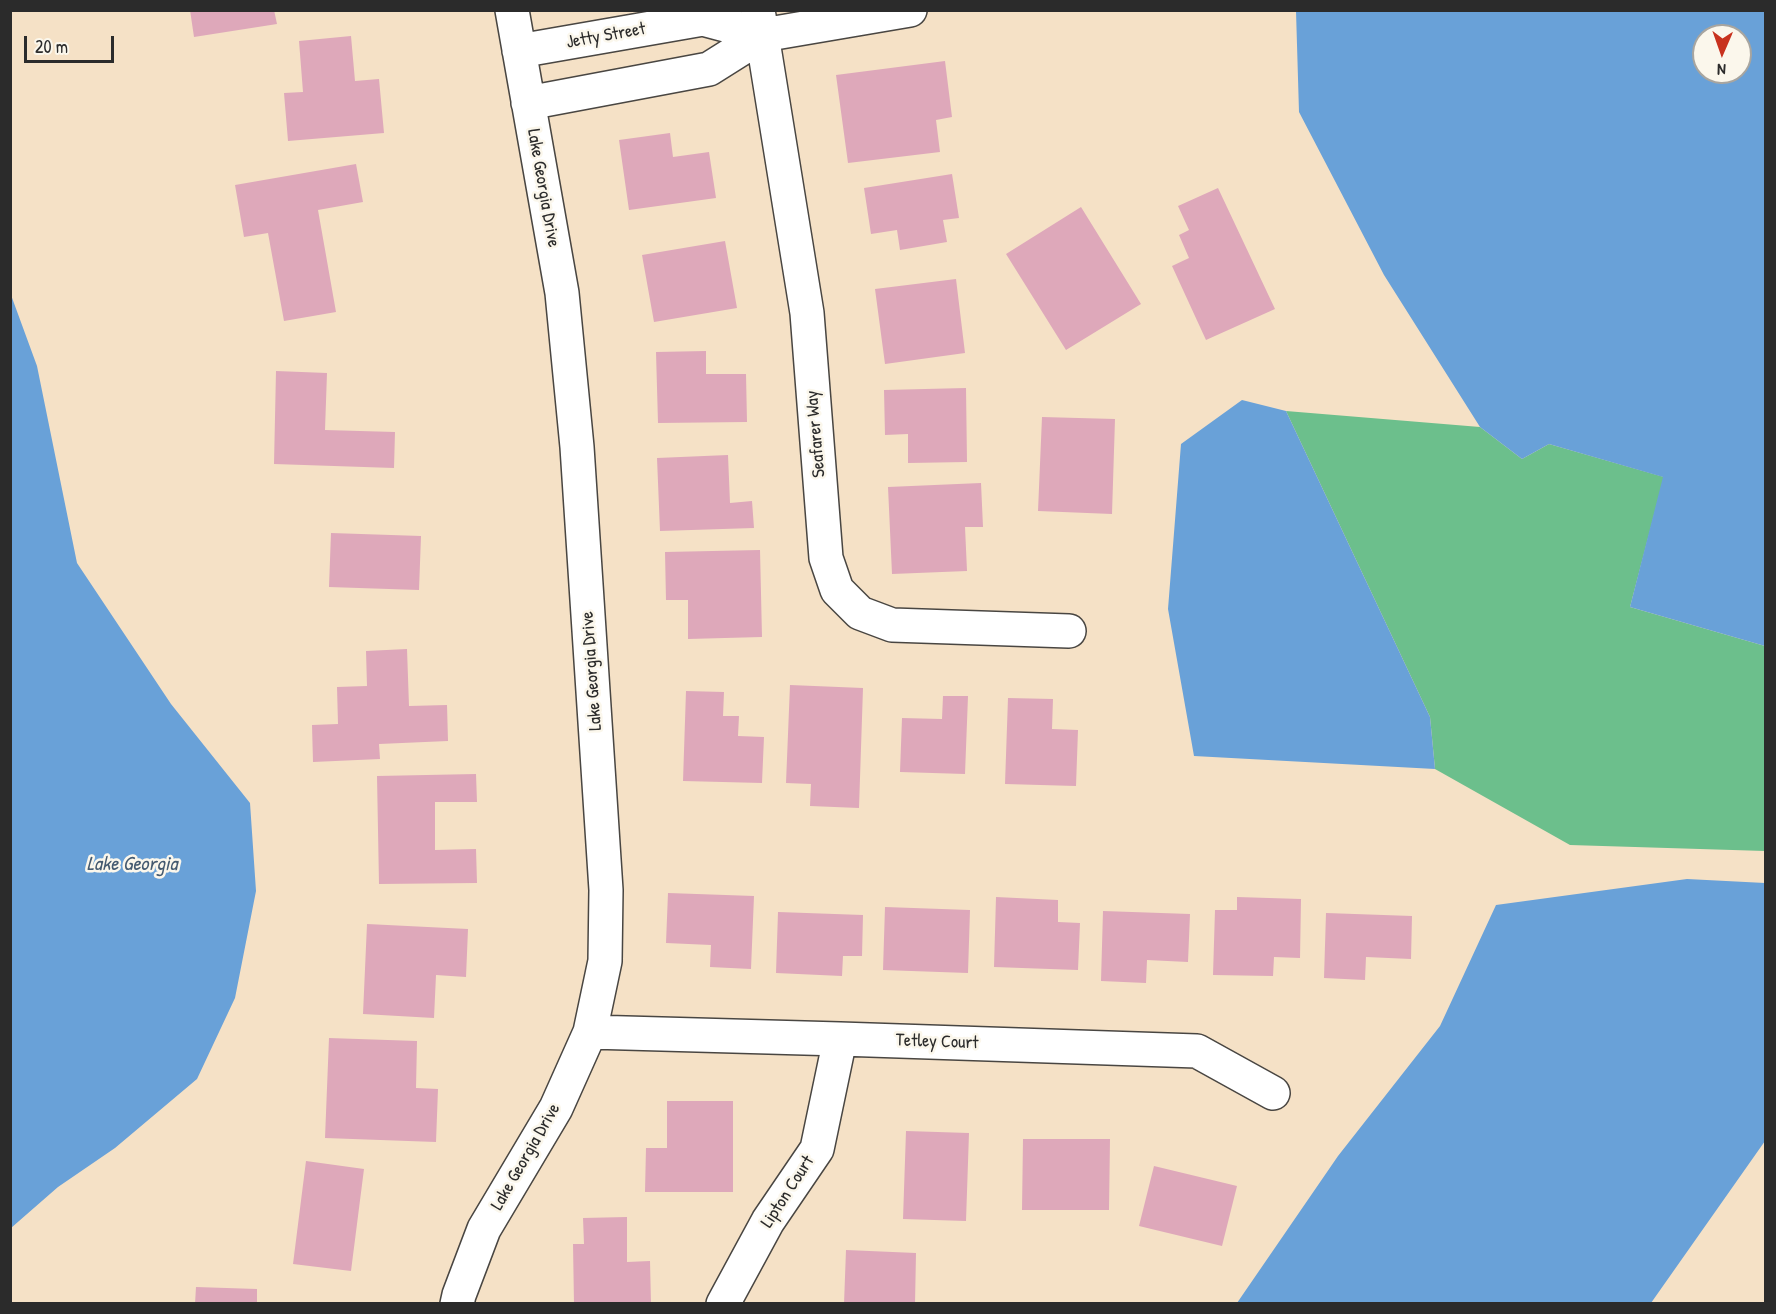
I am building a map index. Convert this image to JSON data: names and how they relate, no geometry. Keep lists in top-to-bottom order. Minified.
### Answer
{"streets":{"street":["Jetty Street","Lake Georgia Drive","Seafarer Way","Tetley Court","Lipton Court"]},"crossings":[["Jetty Street","Lake Georgia Drive"],["Jetty Street","Seafarer Way"],["Lake Georgia Drive","Tetley Court"],["Tetley Court","Lipton Court"]],"water":["Lake Georgia"],"scale_bar":"20 m","north":"bottom"}
